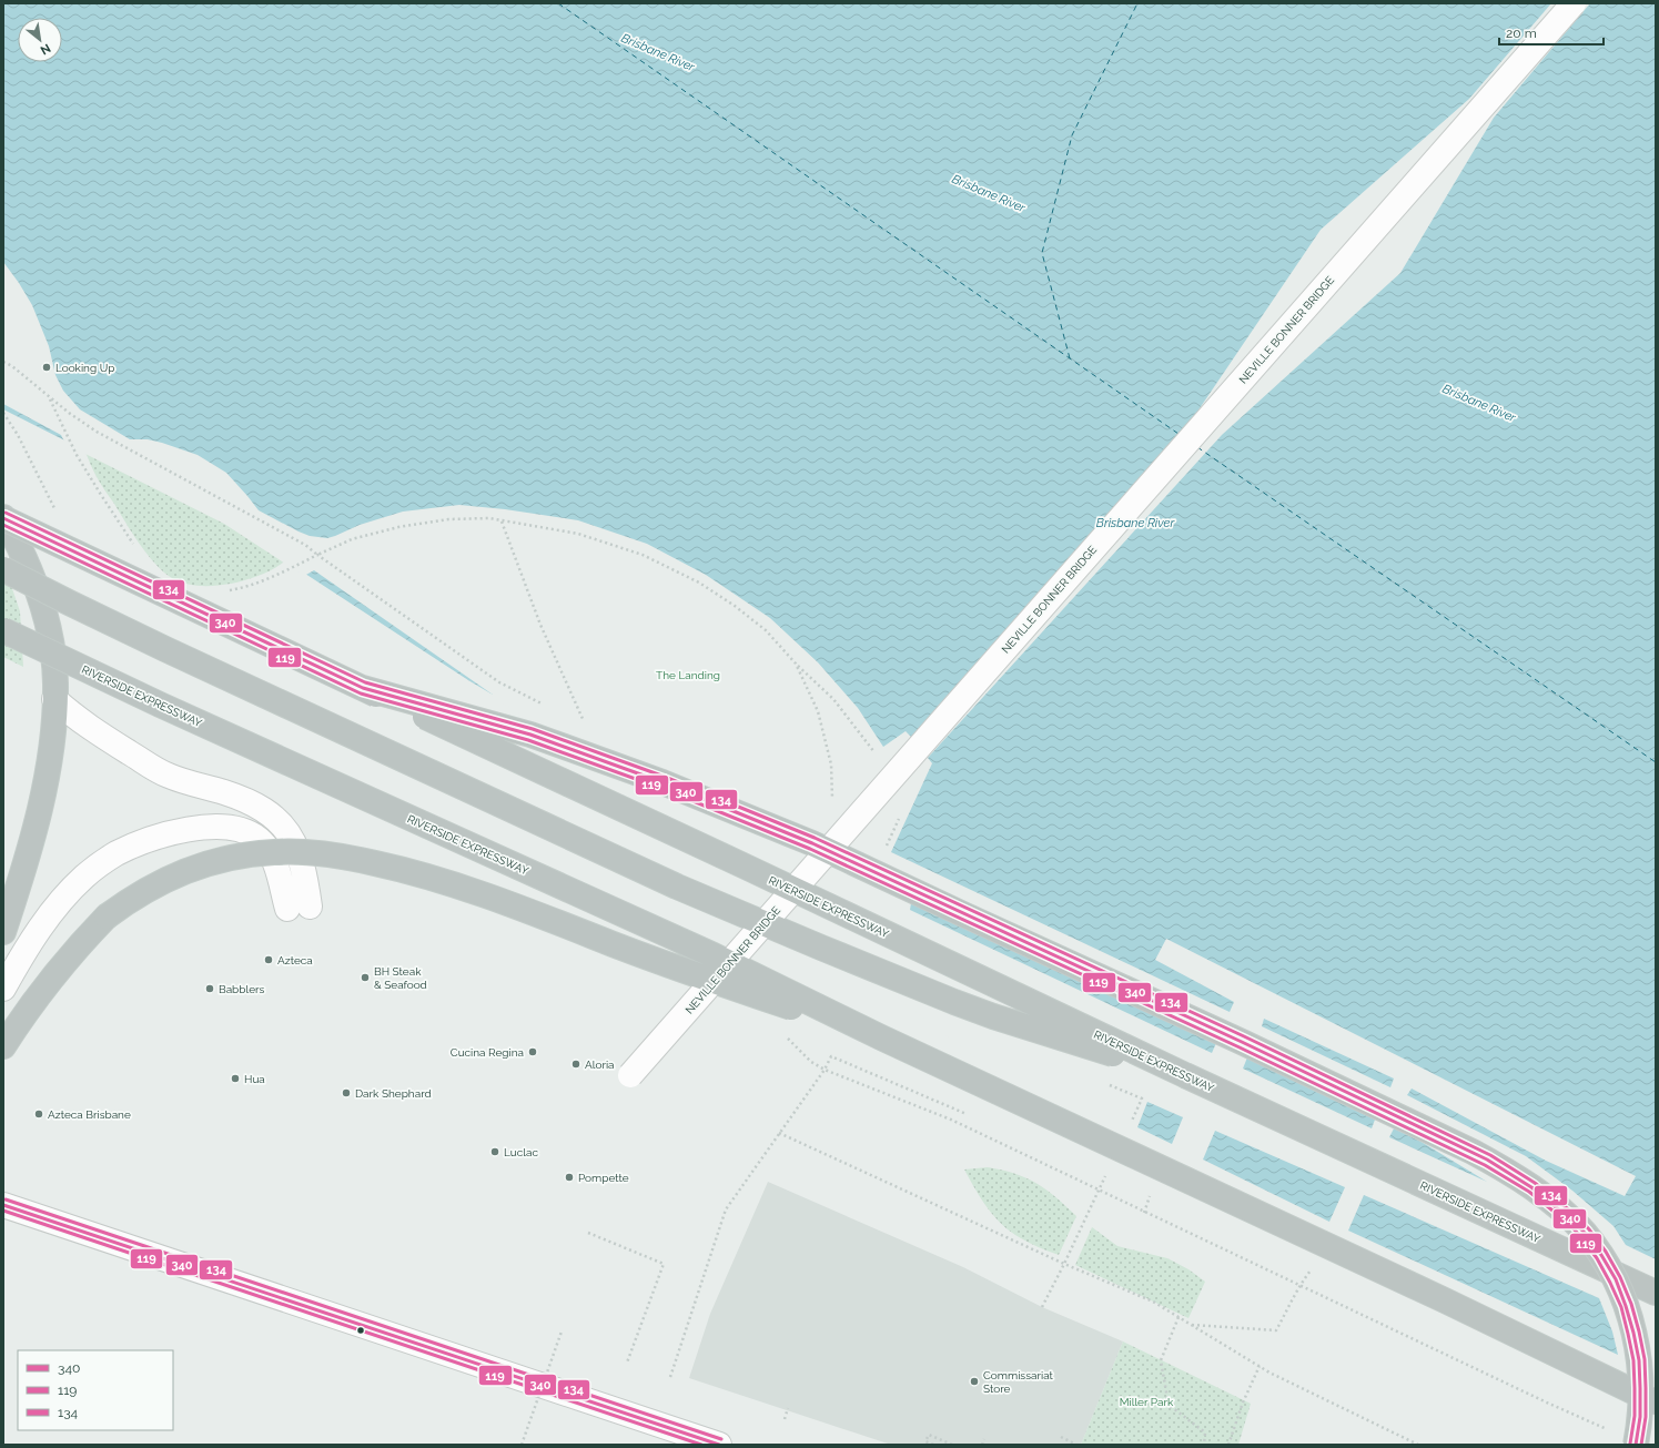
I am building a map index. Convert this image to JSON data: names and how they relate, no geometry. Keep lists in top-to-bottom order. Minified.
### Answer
{"streets":{"highway":["RIVERSIDE EXPRESSWAY"],"street":["NEVILLE BONNER BRIDGE"]},"water":["Brisbane River"],"parks":["The Landing","Miller Park"],"places":["Looking Up","Azteca","BH Steak & Seafood","Babblers","Cucina Regina","Aloria","Hua","Dark Shephard","Azteca Brisbane","Luclac","Pompette","Commissariat Store"],"lines":["transit line 134","transit line 340","transit line 119"],"legend":["340","119","134"],"scale_bar":"20 m","north":"bottom right"}
